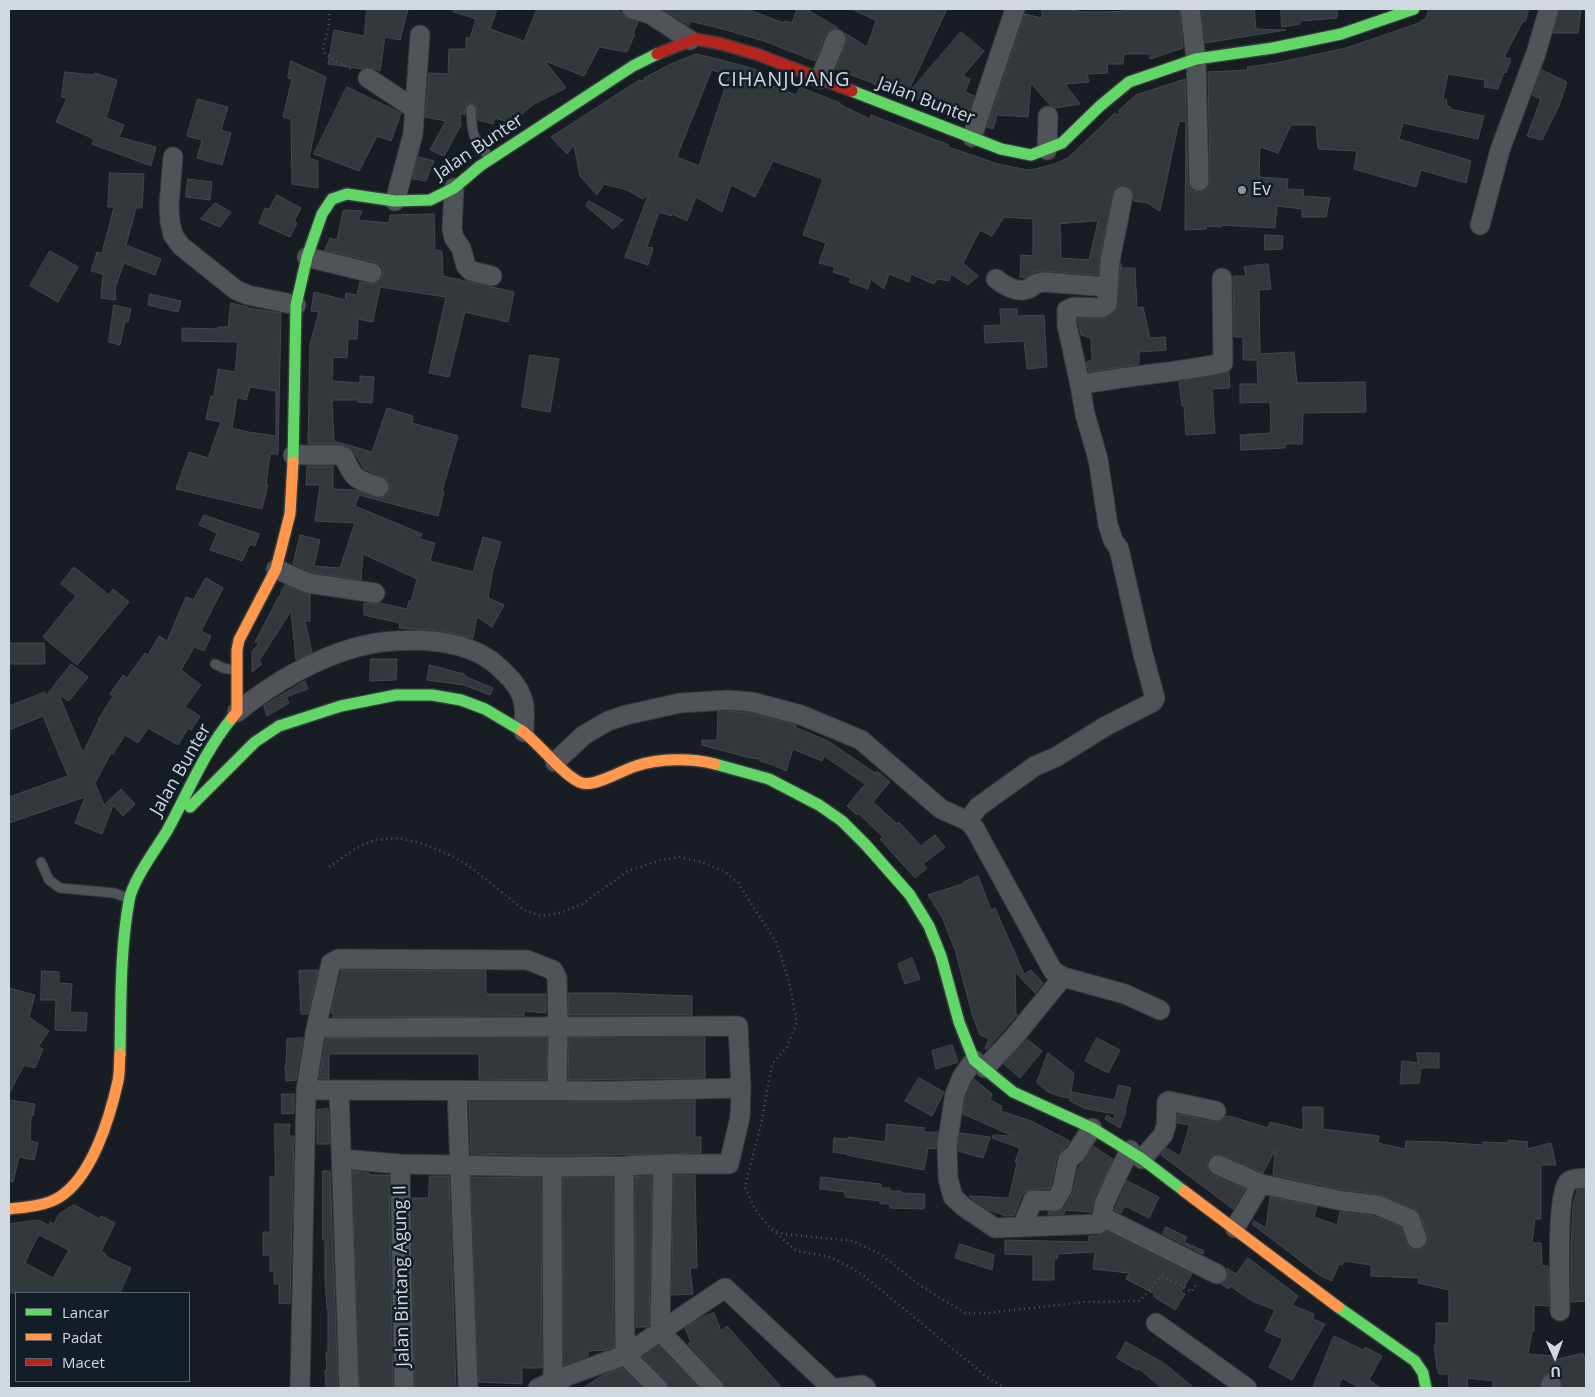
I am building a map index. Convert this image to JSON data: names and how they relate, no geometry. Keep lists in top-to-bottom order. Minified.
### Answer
{"streets":{"street":["Jalan Bunter","Jalan Bintang Agung II"]},"districts":["CIHANJUANG"],"places":["Ev"],"legend":["Lancar","Padat","Macet"],"north":"bottom"}
